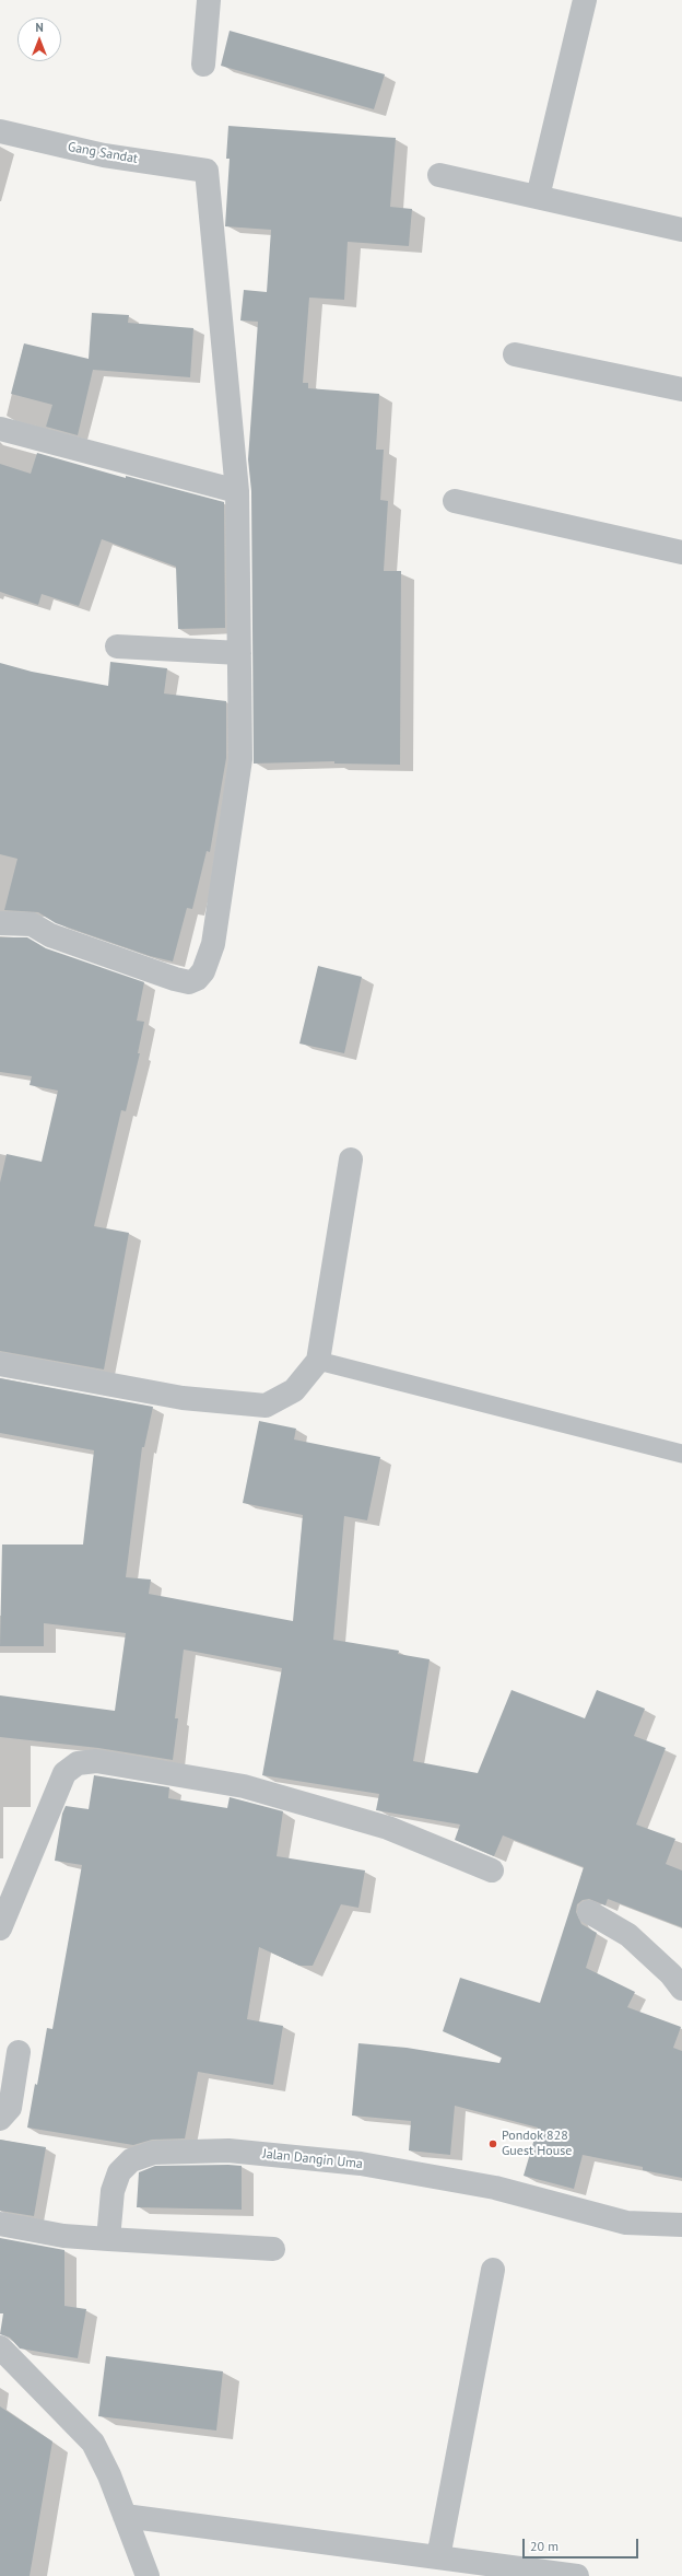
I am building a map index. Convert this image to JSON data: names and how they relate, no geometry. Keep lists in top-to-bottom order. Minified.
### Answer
{"streets":{"street":["Gang Sandat","Jalan Dangin Uma"]},"places":["Pondok 828 Guest House"],"scale_bar":"20 m","north":"top"}
